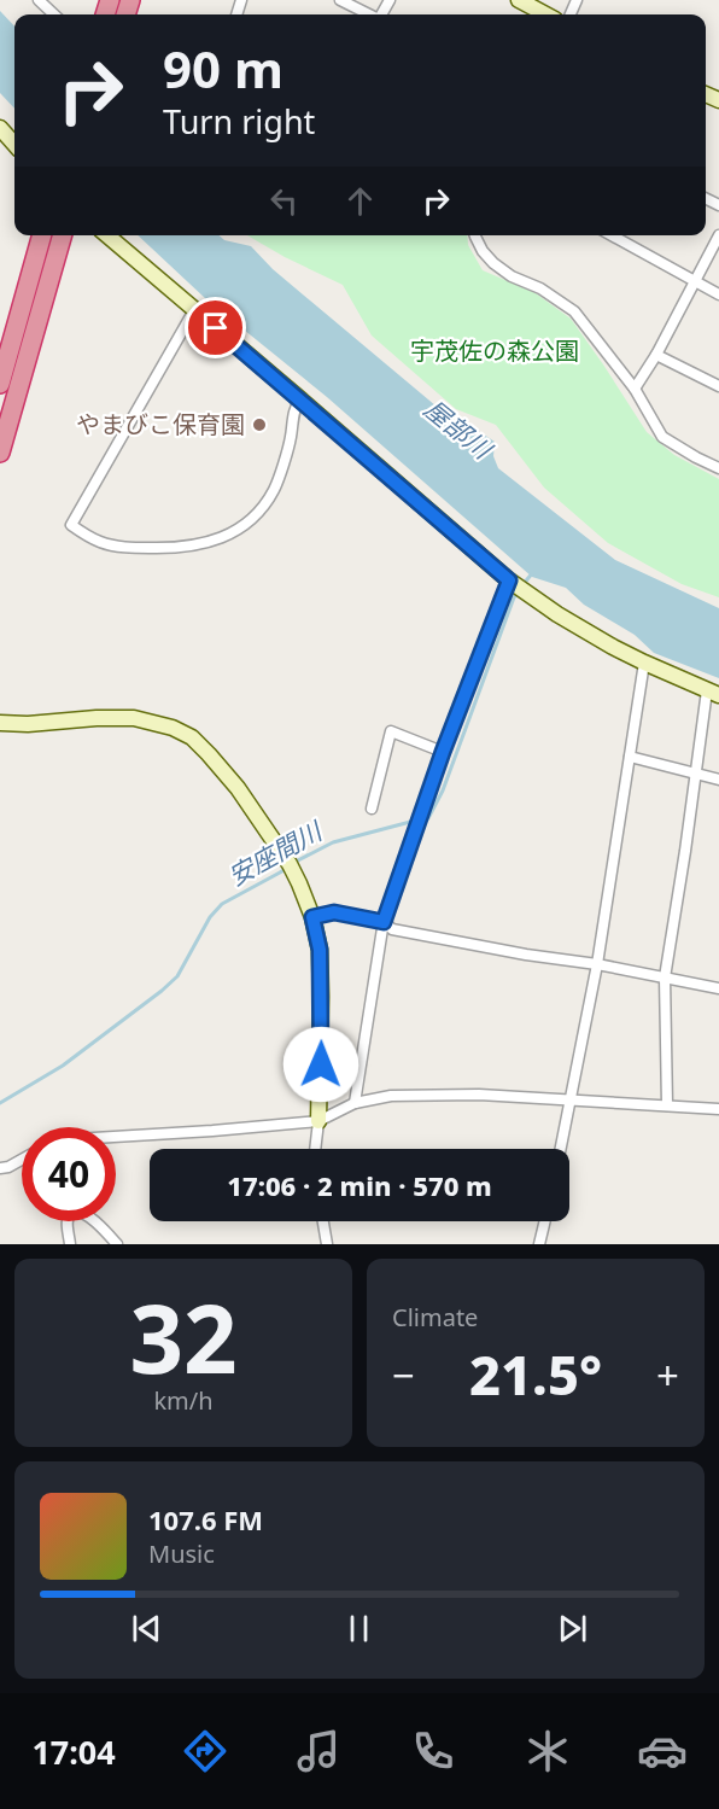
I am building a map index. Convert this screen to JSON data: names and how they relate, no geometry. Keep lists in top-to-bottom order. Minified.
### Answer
{"water":["屋部川","安座間川"],"parks":["宇茂佐の森公園"],"places":["やまびこ保育園"],"page":{"turn":["90 m","Turn right"],"limit":"40","trip":"17:06 · 2 min · 570 m","tile":[["32","km/h"],"Climate"],"heat":["−","21.5°","+"],"song":["107.6 FM","Music"],"tabs":"17:04"}}
